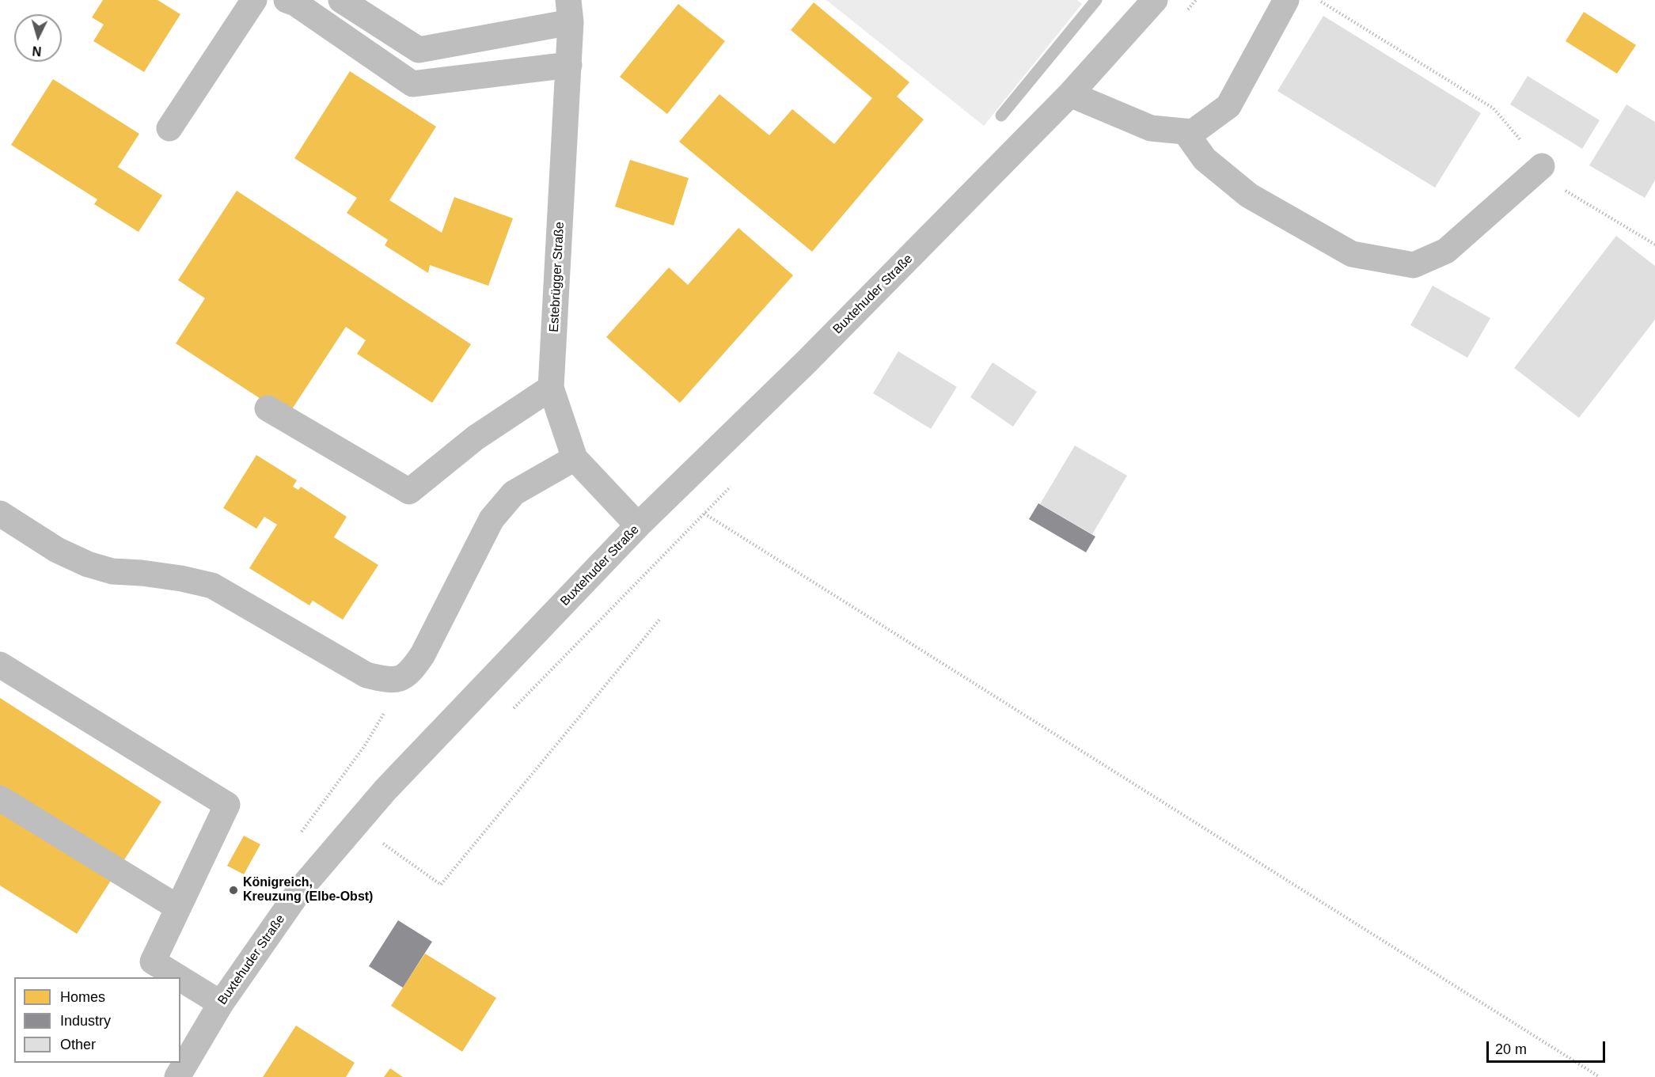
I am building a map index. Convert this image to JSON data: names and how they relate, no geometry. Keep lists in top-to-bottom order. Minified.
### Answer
{"streets":{"street":["Estebrügger Straße","Buxtehuder Straße"]},"crossings":[["Estebrügger Straße","Buxtehuder Straße"]],"places":["Königreich, Kreuzung (Elbe-Obst)"],"legend":["Homes","Industry","Other"],"scale_bar":"20 m","north":"bottom"}
